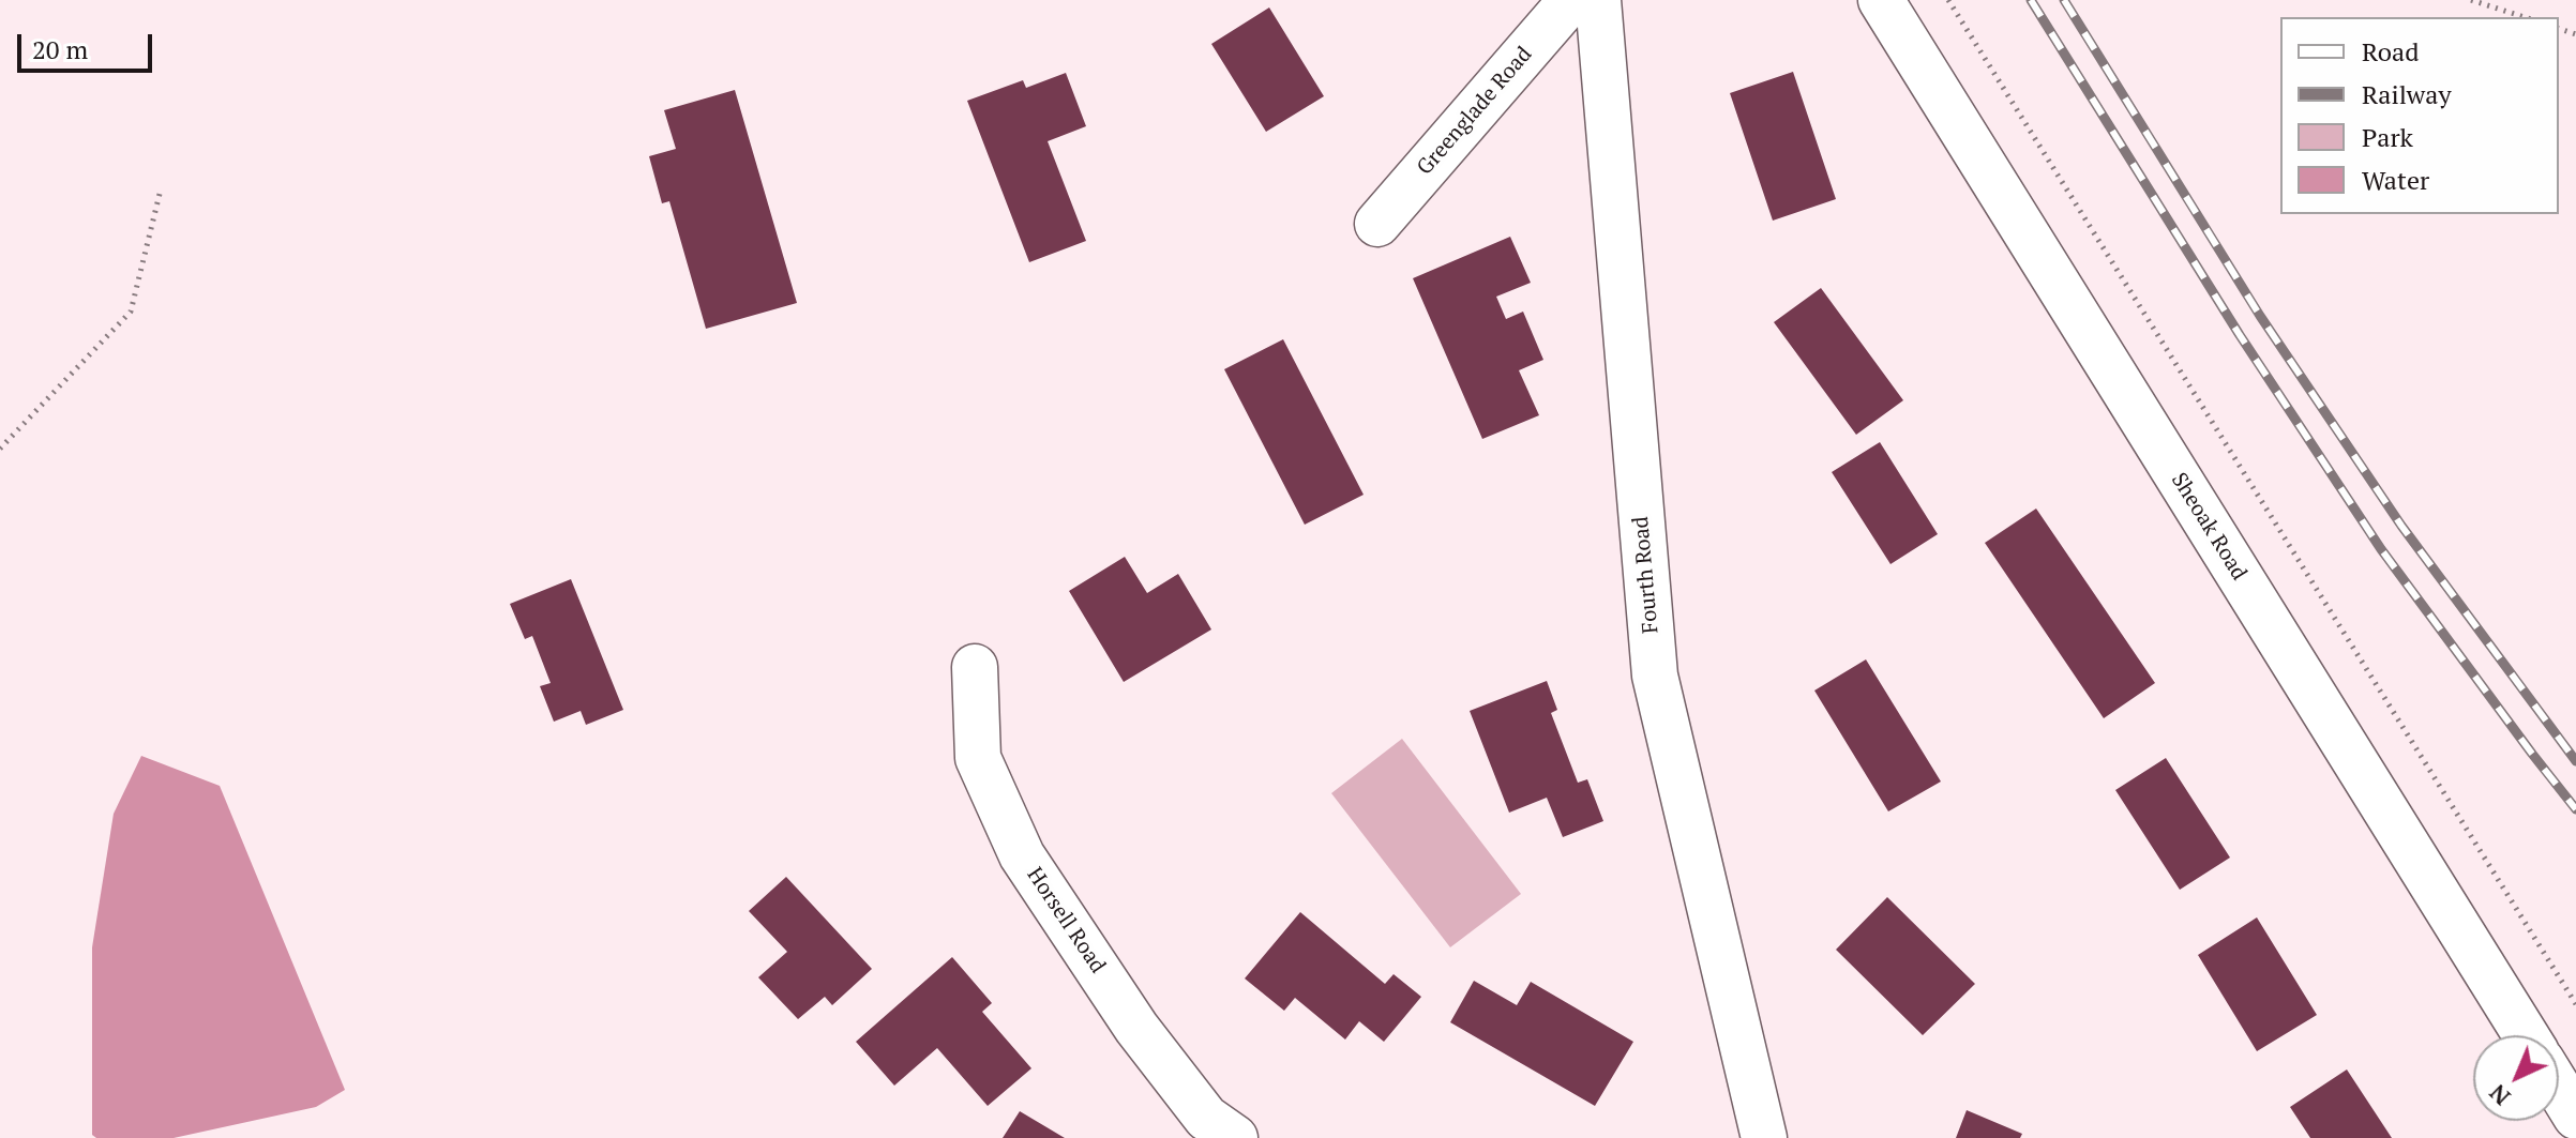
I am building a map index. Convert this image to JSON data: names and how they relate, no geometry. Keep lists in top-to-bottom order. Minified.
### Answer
{"streets":{"street":["Greenglade Road","Sheoak Road","Fourth Road","Horsell Road"]},"legend":["Road","Railway","Park","Water"],"scale_bar":"20 m","north":"bottom left"}
